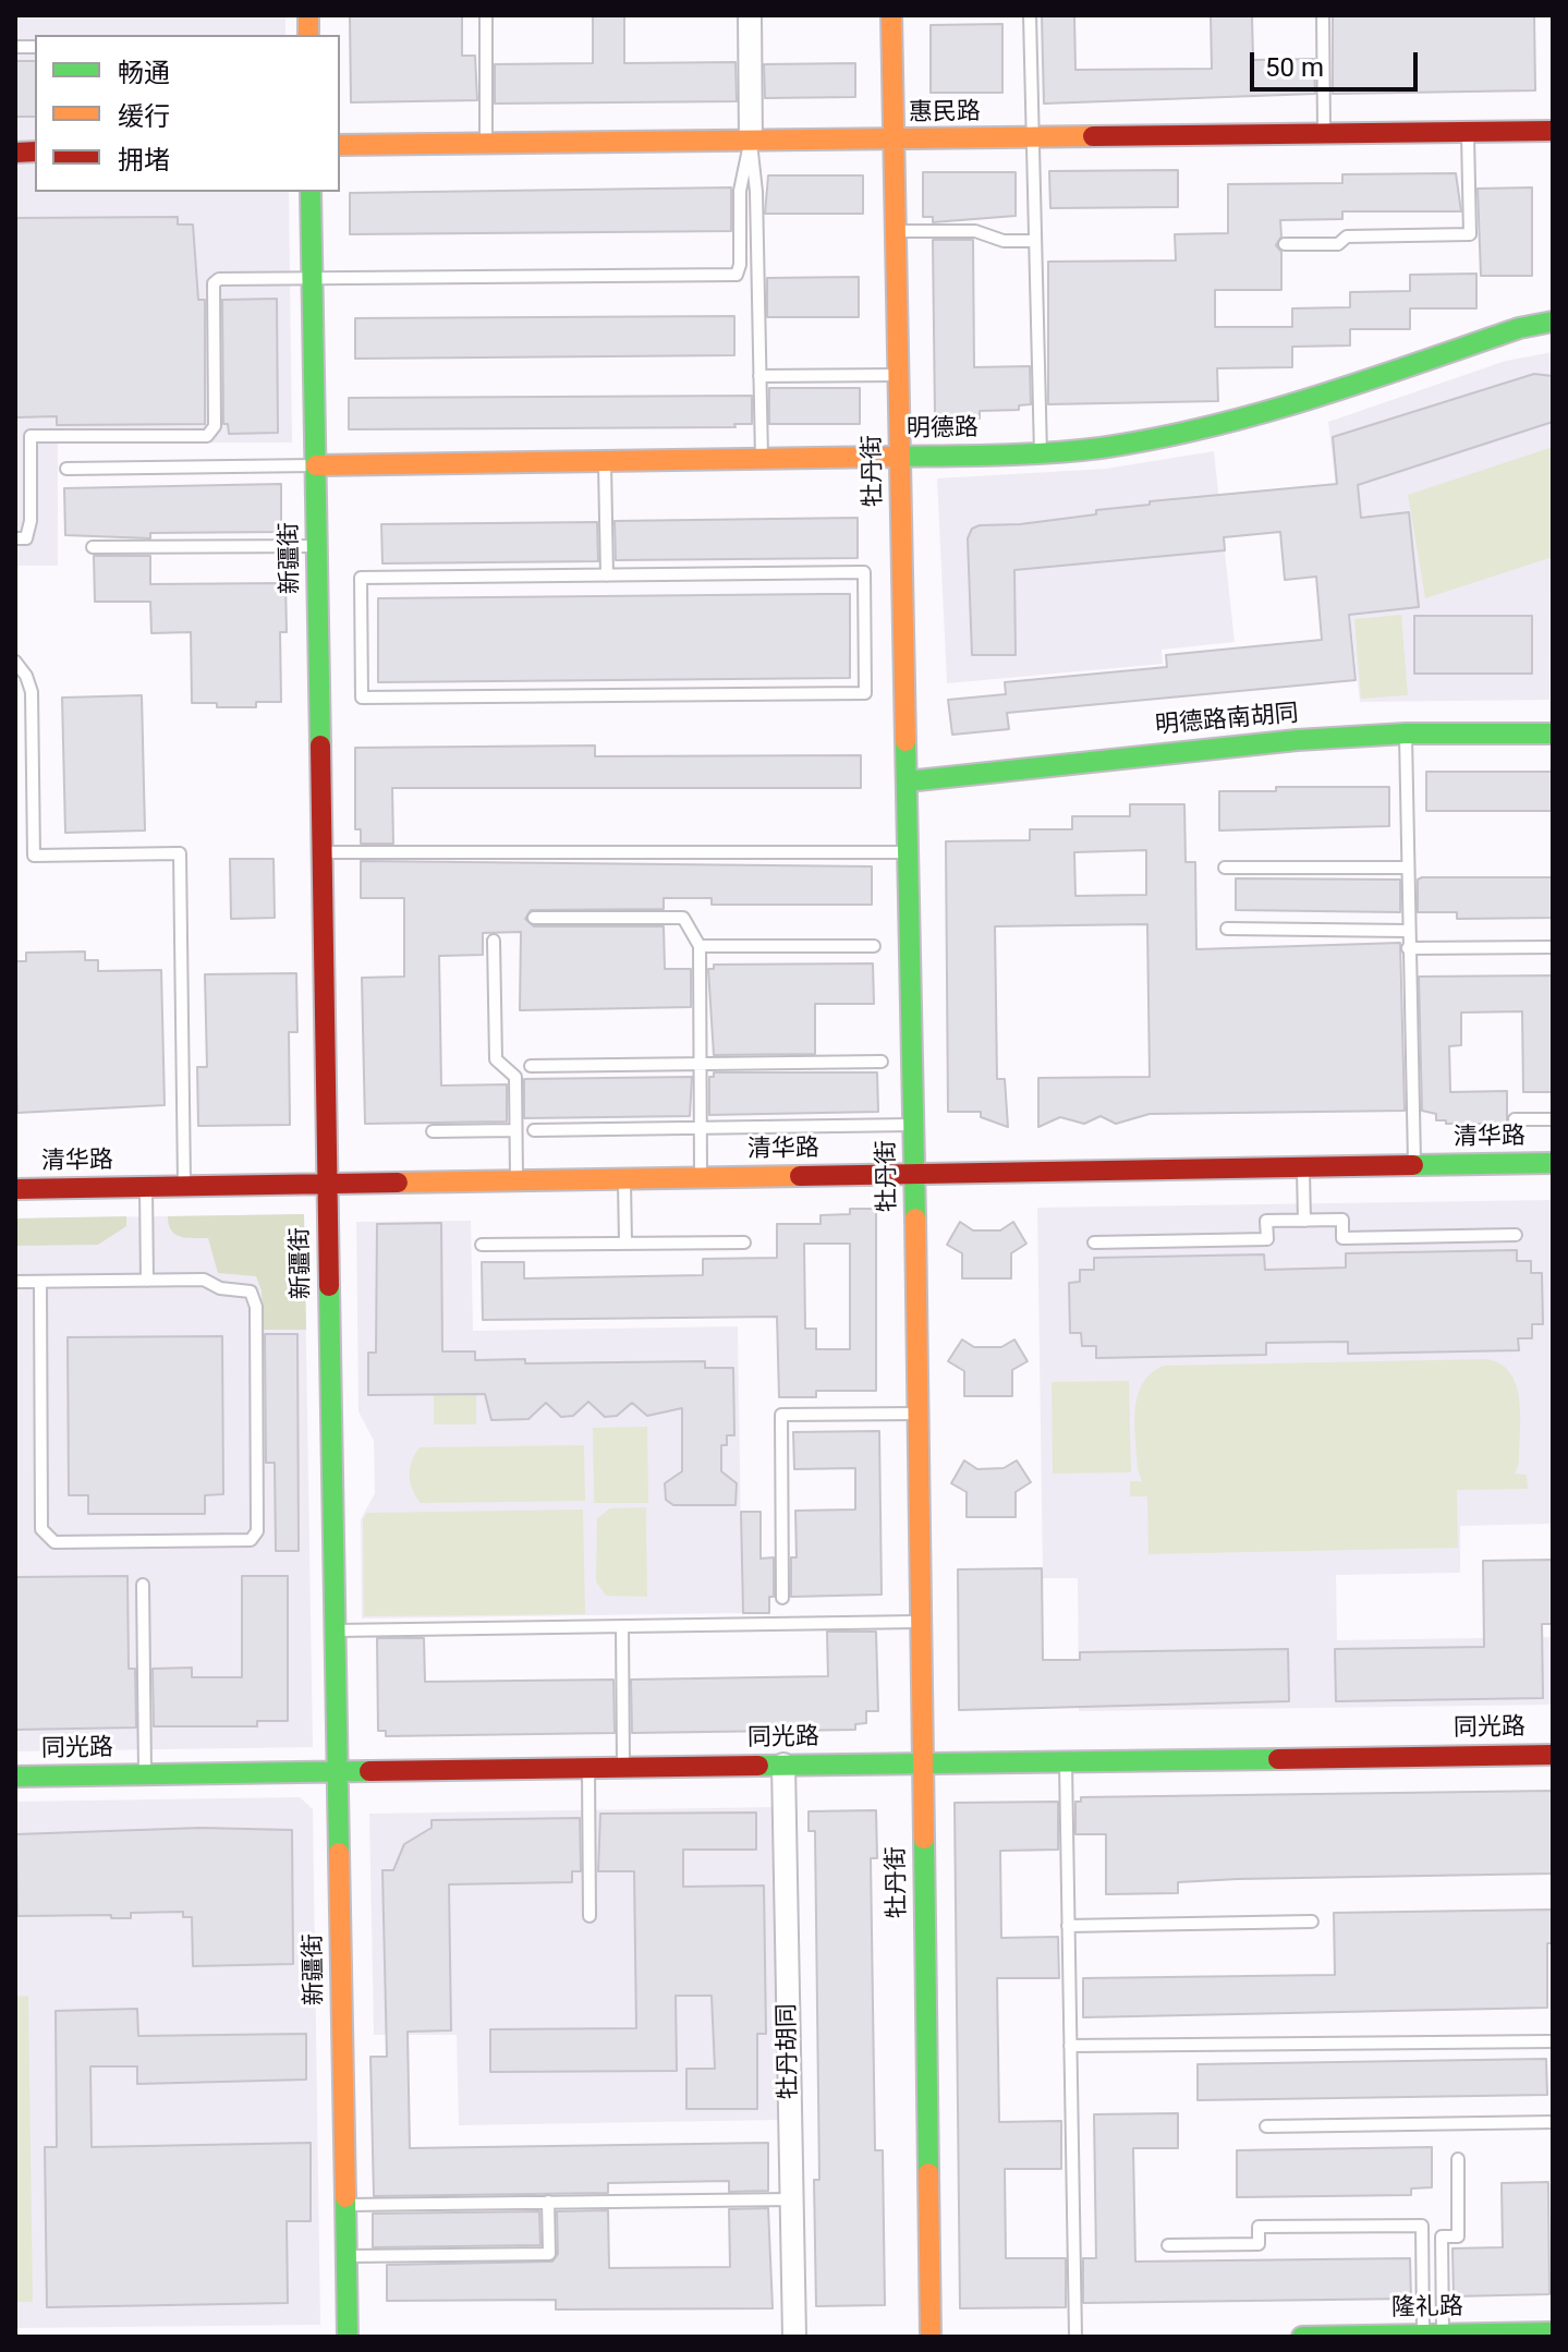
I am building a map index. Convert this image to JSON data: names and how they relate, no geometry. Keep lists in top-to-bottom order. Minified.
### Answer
{"streets":{"street":["惠民路","明德路","牡丹街","新疆街","明德路南胡同","清华路","同光路","牡丹胡同","隆礼路"]},"crossings":[["惠民路","牡丹街"],["明德路","牡丹街"],["明德路","新疆街"],["牡丹街","明德路南胡同"],["牡丹街","清华路"],["牡丹街","同光路"],["新疆街","清华路"],["新疆街","同光路"],["同光路","牡丹胡同"]],"legend":["畅通","缓行","拥堵"],"scale_bar":"50 m"}
